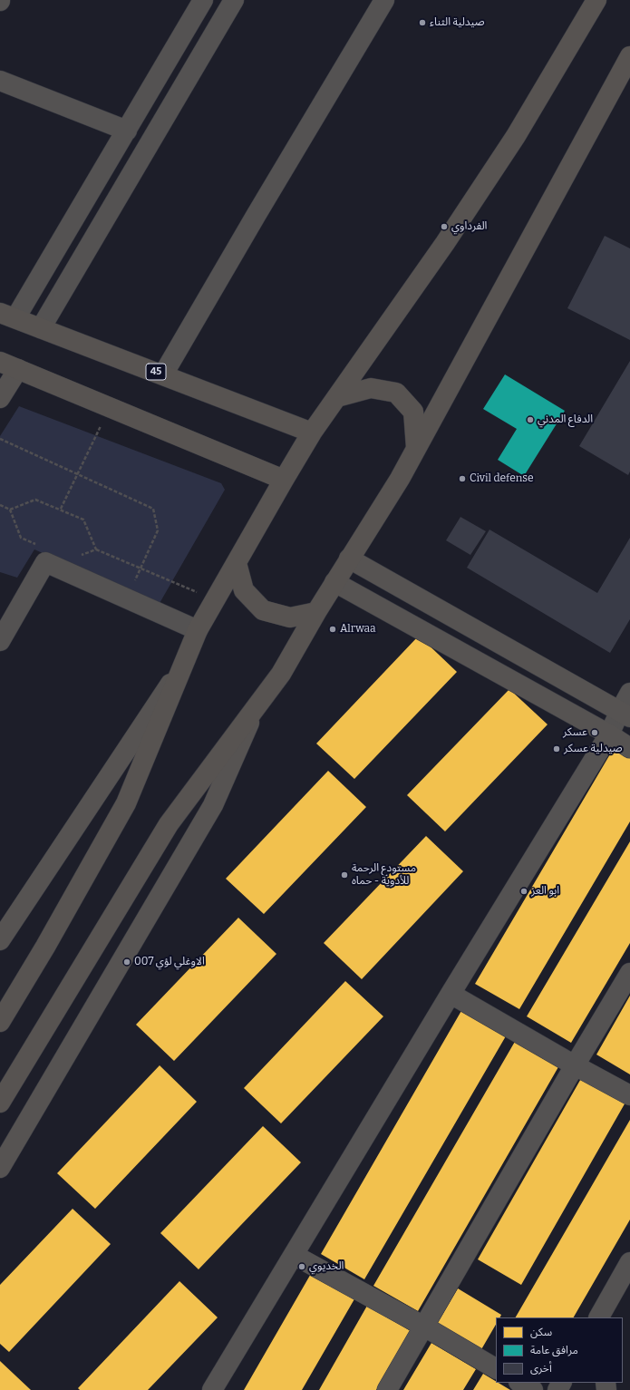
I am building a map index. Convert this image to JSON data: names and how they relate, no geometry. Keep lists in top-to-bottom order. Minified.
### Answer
{"streets":{"main road":["45"]},"places":["صيدلية الثناء","الفرداوي","الدفاع المدني","Civil defense","Alrwaa","عسكر","صيدلية عسكر","مستودع الرحمة للأدوية - حماه","ابو العز","الاوغلي لؤي 007","الخديوي"],"legend":["سكن","مرافق عامة","أخرى"]}
